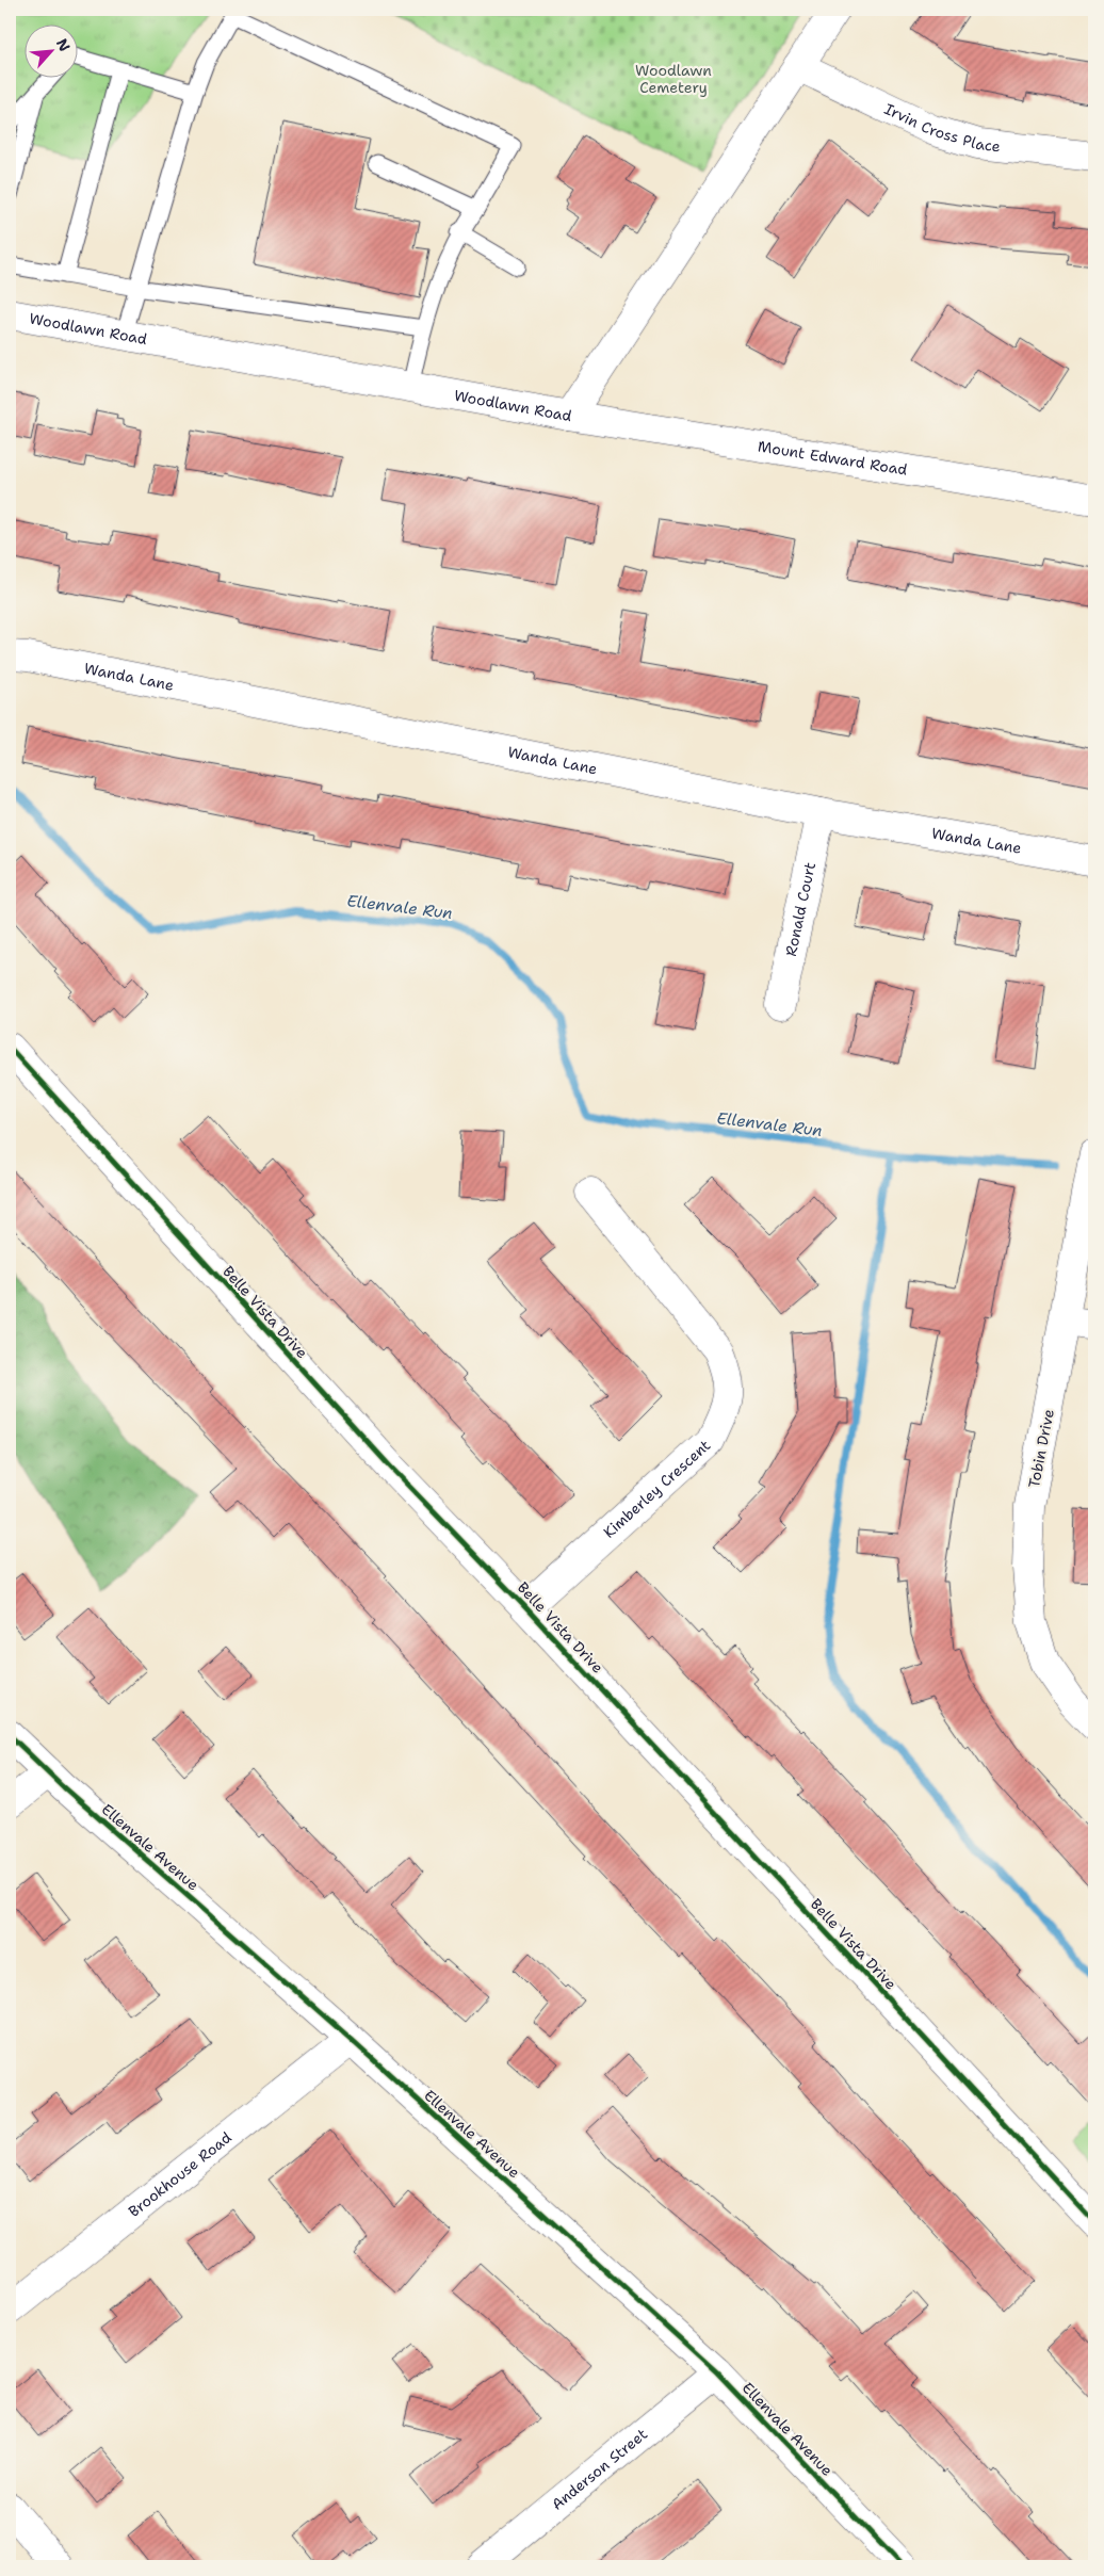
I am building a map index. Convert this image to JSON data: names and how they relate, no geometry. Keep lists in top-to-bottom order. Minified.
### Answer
{"streets":{"street":["Irvin Cross Place","Woodlawn Road","Mount Edward Road","Wanda Lane","Ronald Court","Belle Vista Drive","Tobin Drive","Kimberley Crescent","Ellenvale Avenue","Brookhouse Road","Anderson Street"]},"crossings":[["Irvin Cross Place","Woodlawn Road"],["Woodlawn Road","Mount Edward Road"],["Wanda Lane","Ronald Court"],["Belle Vista Drive","Kimberley Crescent"],["Ellenvale Avenue","Brookhouse Road"],["Ellenvale Avenue","Anderson Street"]],"water":["Ellenvale Run"],"parks":["Woodlawn Cemetery"],"north":"top right"}
